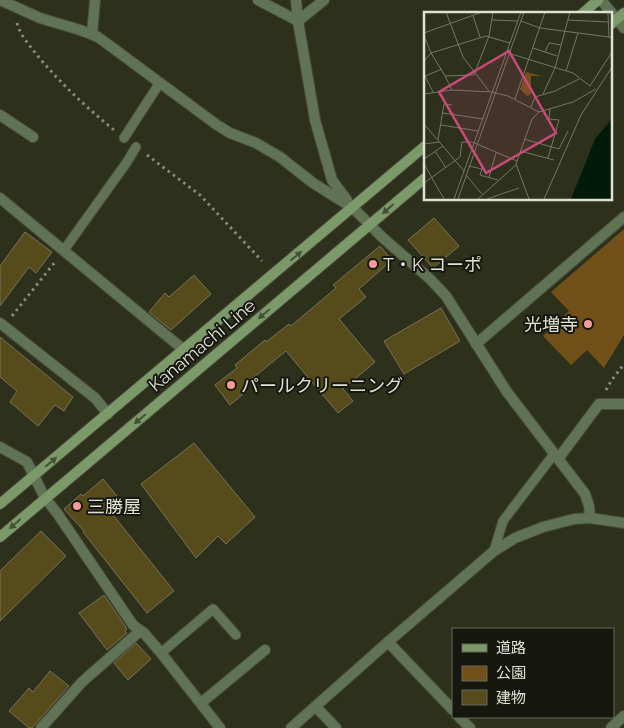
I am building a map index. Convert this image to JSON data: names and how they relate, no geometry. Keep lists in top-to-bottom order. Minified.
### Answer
{"streets":{"main road":["Kanamachi Line"]},"places":["T・K コーポ","光増寺","パールクリーニング","三勝屋"],"legend":["道路","公園","建物"]}
